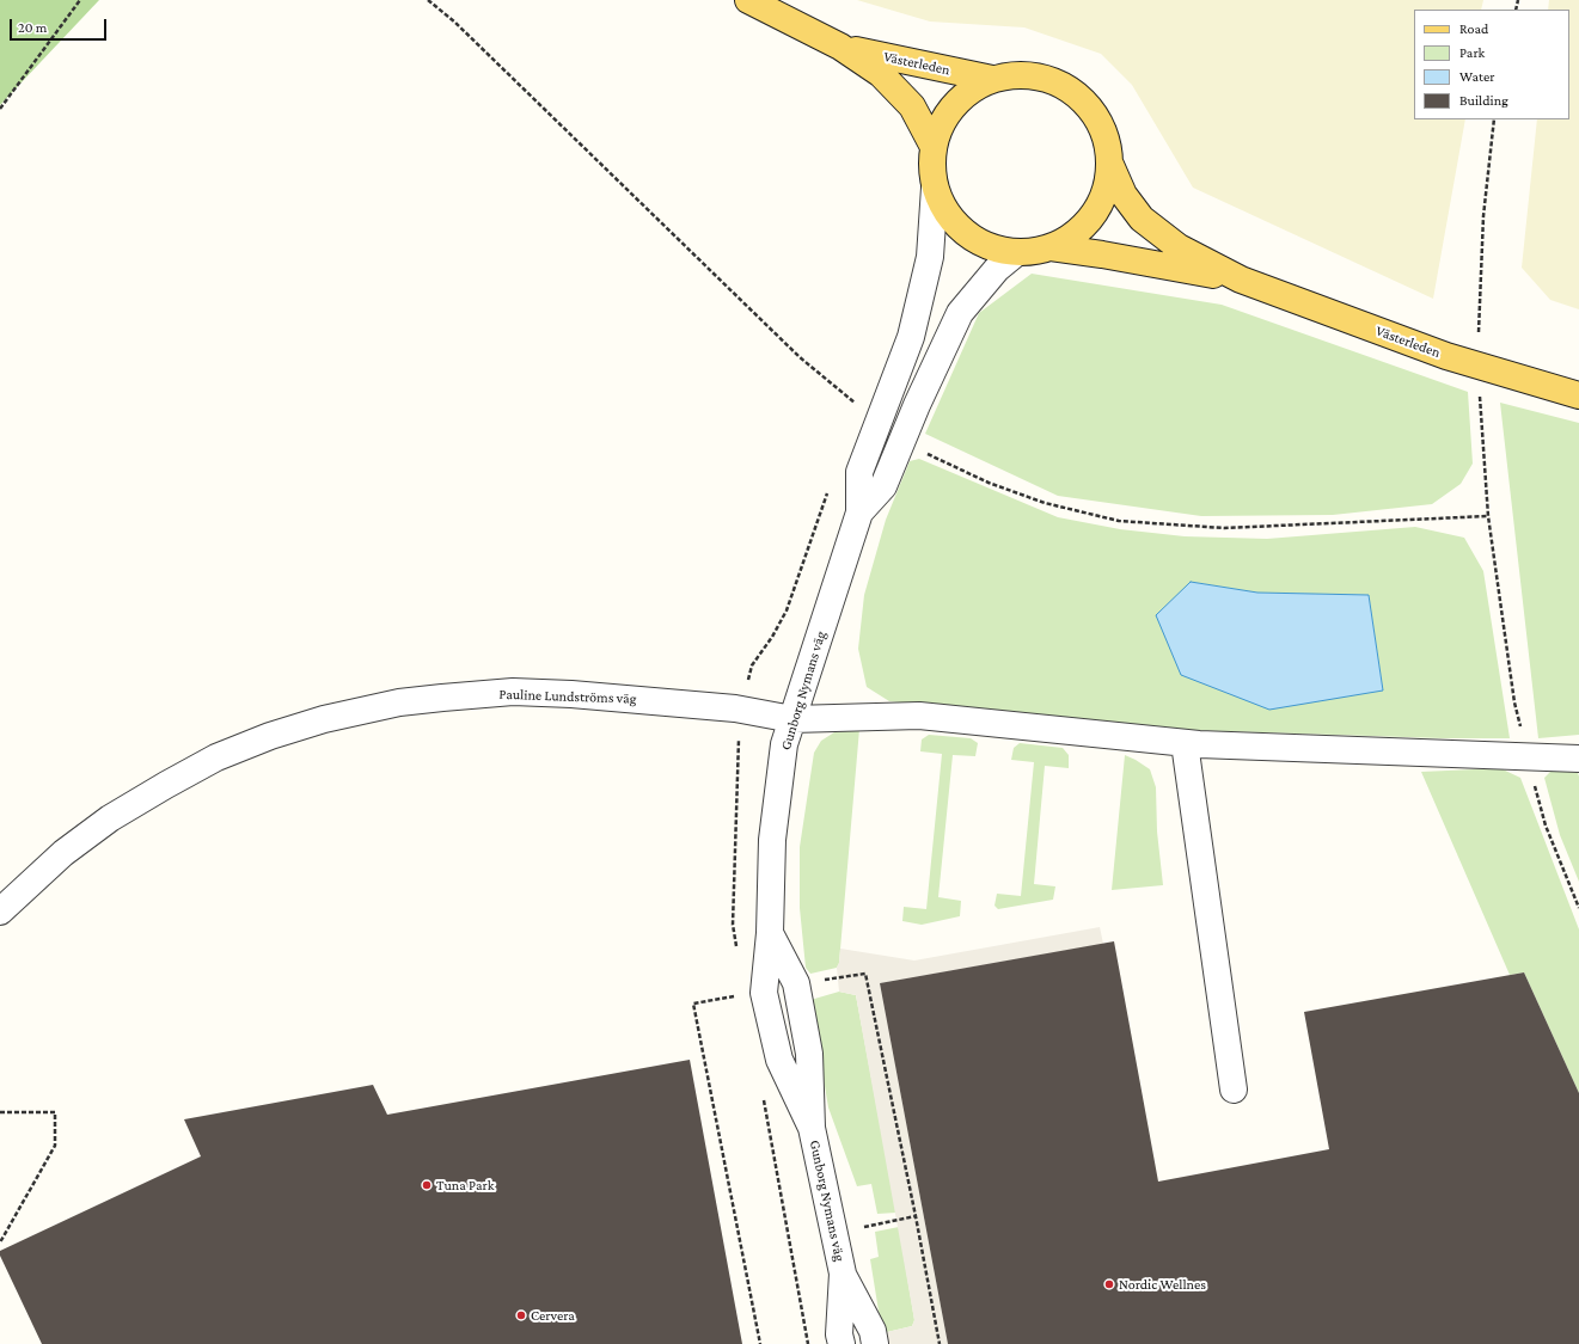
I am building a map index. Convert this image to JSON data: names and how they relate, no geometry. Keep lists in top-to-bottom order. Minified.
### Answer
{"streets":{"main road":["Västerleden"],"street":["Gunborg Nymans väg","Pauline Lundströms väg"]},"crossings":[["Gunborg Nymans väg","Pauline Lundströms väg"]],"places":["Tuna Park","Nordic Wellnes","Cervera"],"legend":["Road","Park","Water","Building"],"scale_bar":"20 m"}
